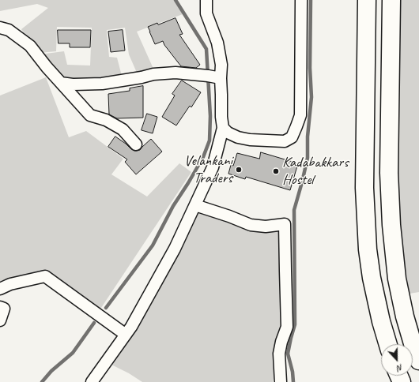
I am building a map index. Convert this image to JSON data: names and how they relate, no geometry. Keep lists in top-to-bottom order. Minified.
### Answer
{"places":["Velankani Traders","Kadabakkars Hostel"],"north":"bottom"}
